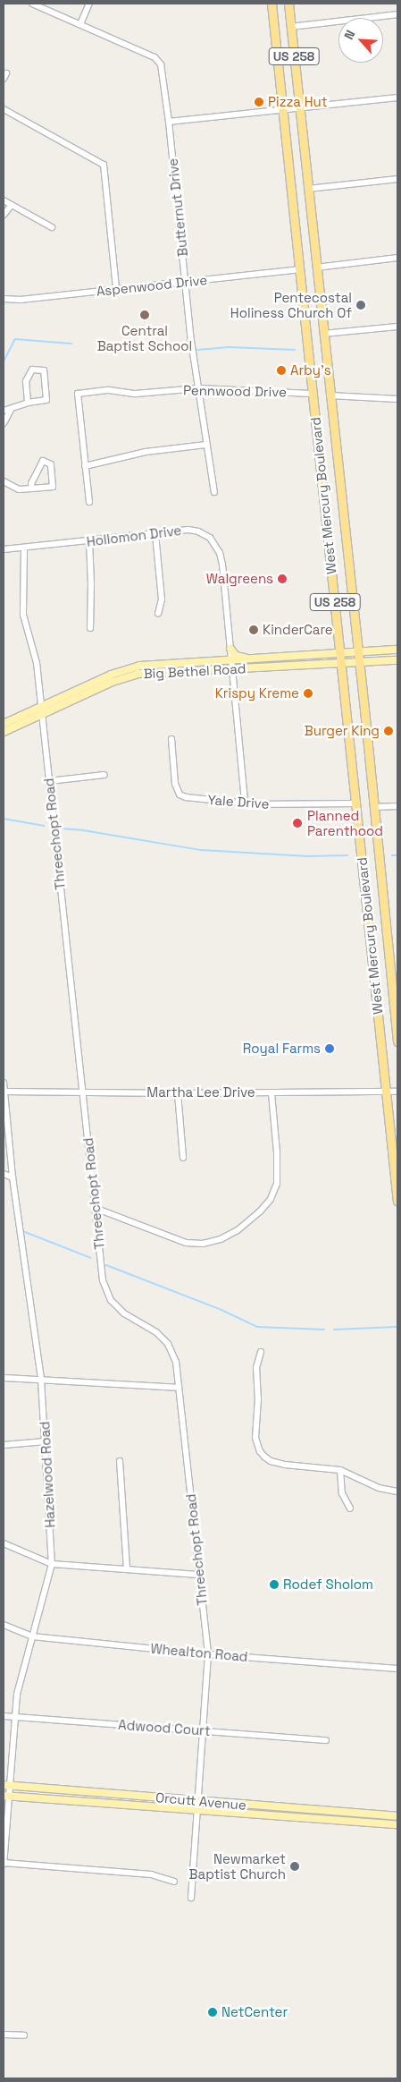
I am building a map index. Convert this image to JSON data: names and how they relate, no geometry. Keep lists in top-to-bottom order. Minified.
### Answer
{"streets":{"highway":["US 258","West Mercury Boulevard"],"main road":["Big Bethel Road","Orcutt Avenue"],"street":["Butternut Drive","Aspenwood Drive","Pennwood Drive","Hollomon Drive","Yale Drive","Threechopt Road","Martha Lee Drive","Hazelwood Road","Whealton Road","Adwood Court"]},"crossings":[["Butternut Drive","Aspenwood Drive"],["Butternut Drive","Pennwood Drive"],["Aspenwood Drive","West Mercury Boulevard"],["Pennwood Drive","West Mercury Boulevard"],["West Mercury Boulevard","Big Bethel Road"],["West Mercury Boulevard","Yale Drive"],["West Mercury Boulevard","Martha Lee Drive"],["Hollomon Drive","Big Bethel Road"],["Hollomon Drive","Threechopt Road"],["Big Bethel Road","Threechopt Road"],["Threechopt Road","Martha Lee Drive"],["Threechopt Road","Whealton Road"],["Threechopt Road","Adwood Court"],["Threechopt Road","Orcutt Avenue"],["Martha Lee Drive","Hazelwood Road"],["Hazelwood Road","Whealton Road"],["Hazelwood Road","Adwood Court"],["Hazelwood Road","Orcutt Avenue"]],"places":["Pizza Hut","Pentecostal Holiness Church Of","Central Baptist School","Arby's","Walgreens","KinderCare","Krispy Kreme","Burger King","Planned Parenthood","Royal Farms","Rodef Sholom","Newmarket Baptist Church","NetCenter"],"north":"top left"}
